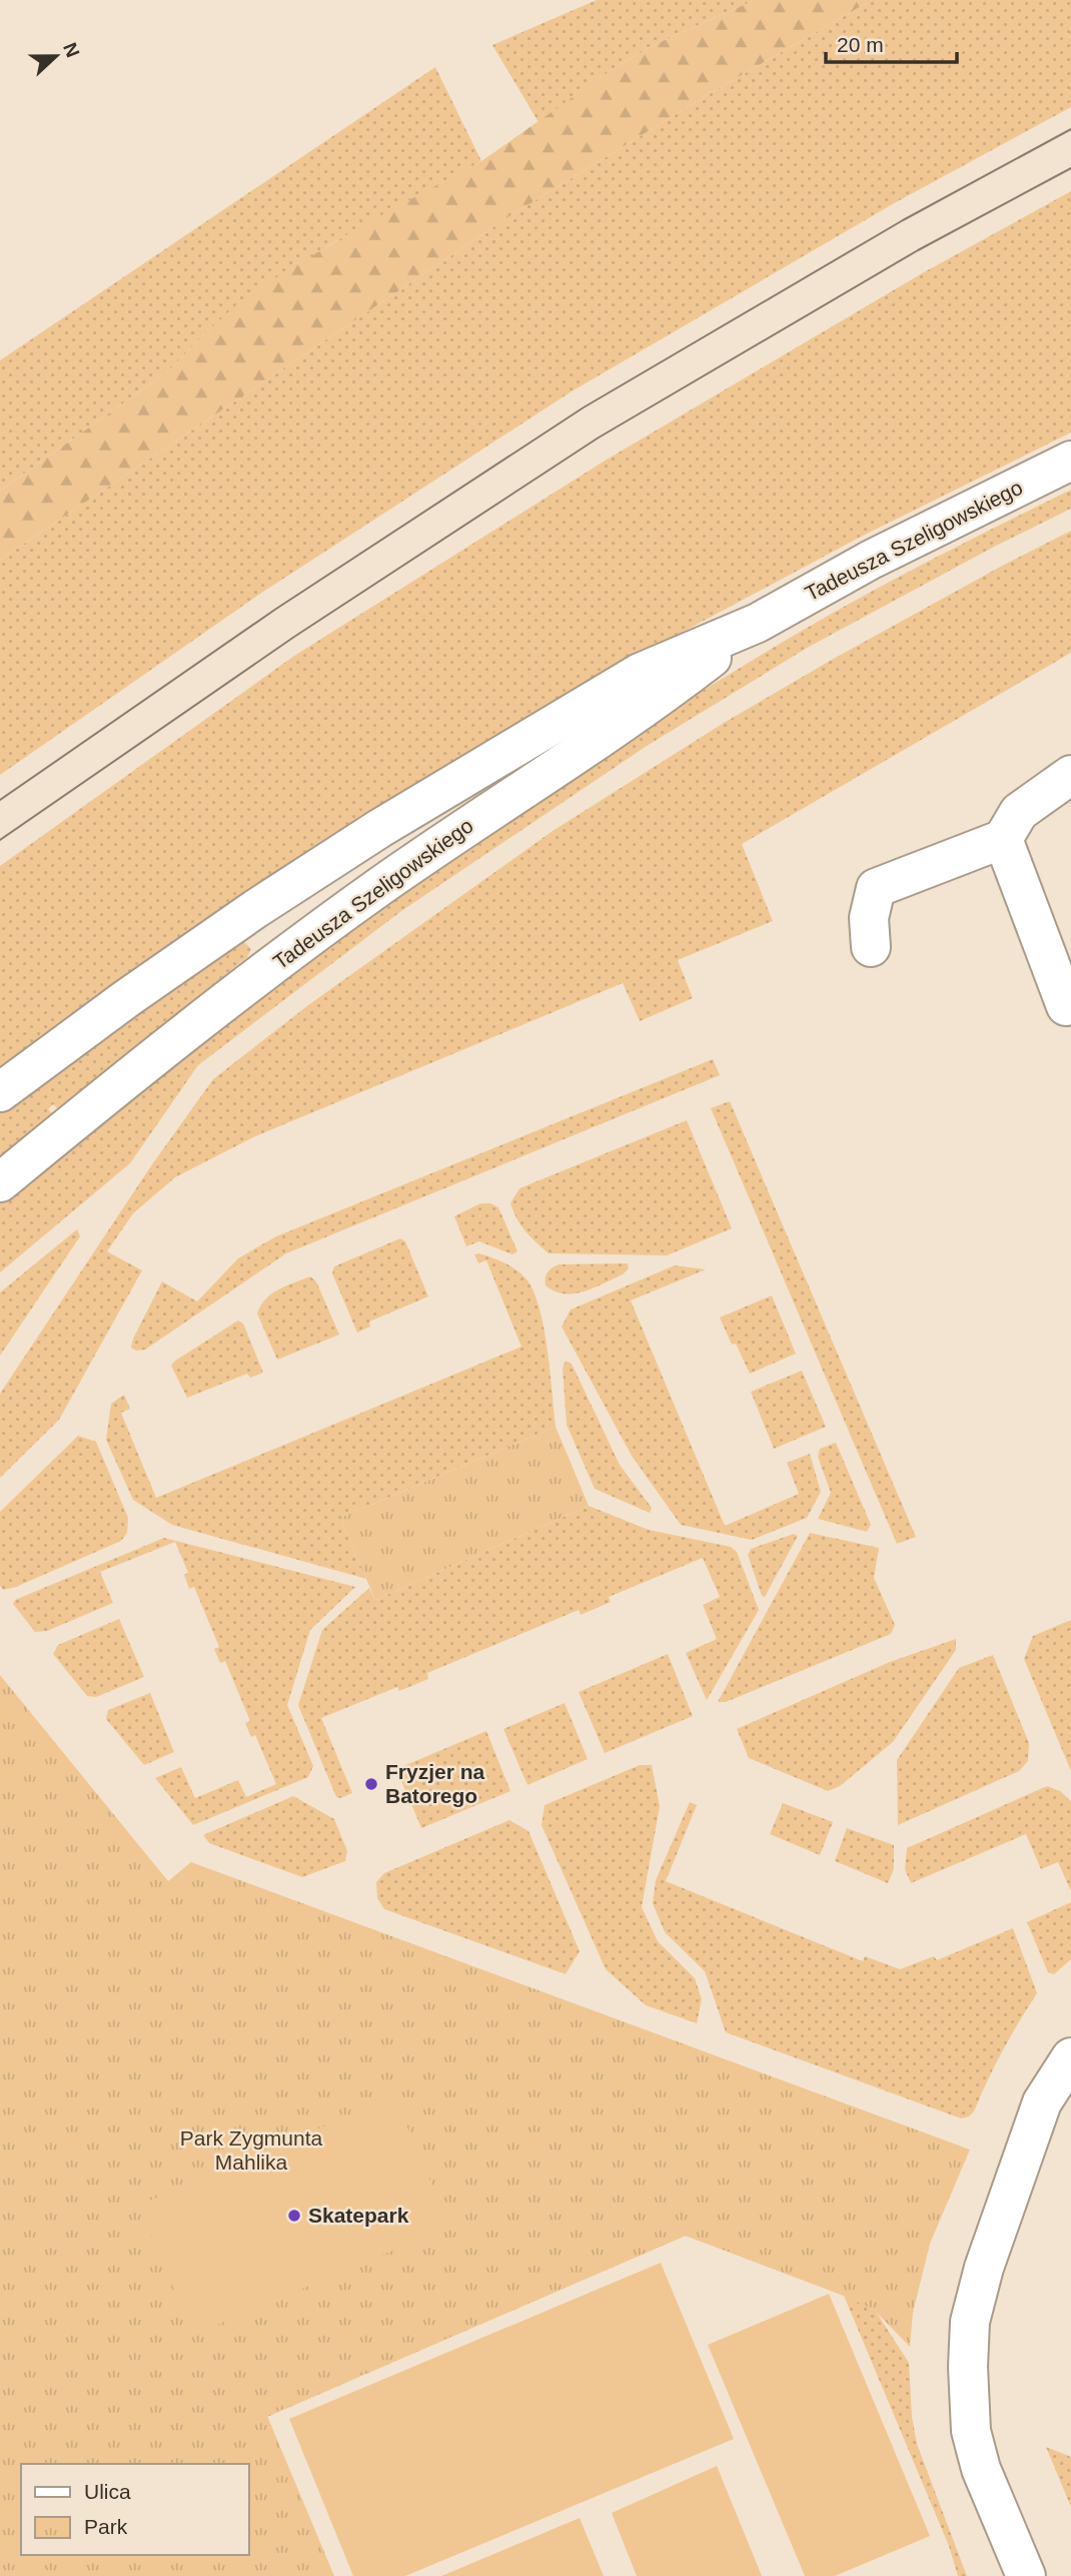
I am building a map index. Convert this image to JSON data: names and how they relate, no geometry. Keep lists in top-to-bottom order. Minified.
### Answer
{"streets":{"street":["Tadeusza Szeligowskiego"]},"parks":["Park Zygmunta Mahlika"],"places":["Fryzjer na Batorego","Skatepark"],"legend":["Ulica","Park"],"scale_bar":"20 m","north":"right"}
